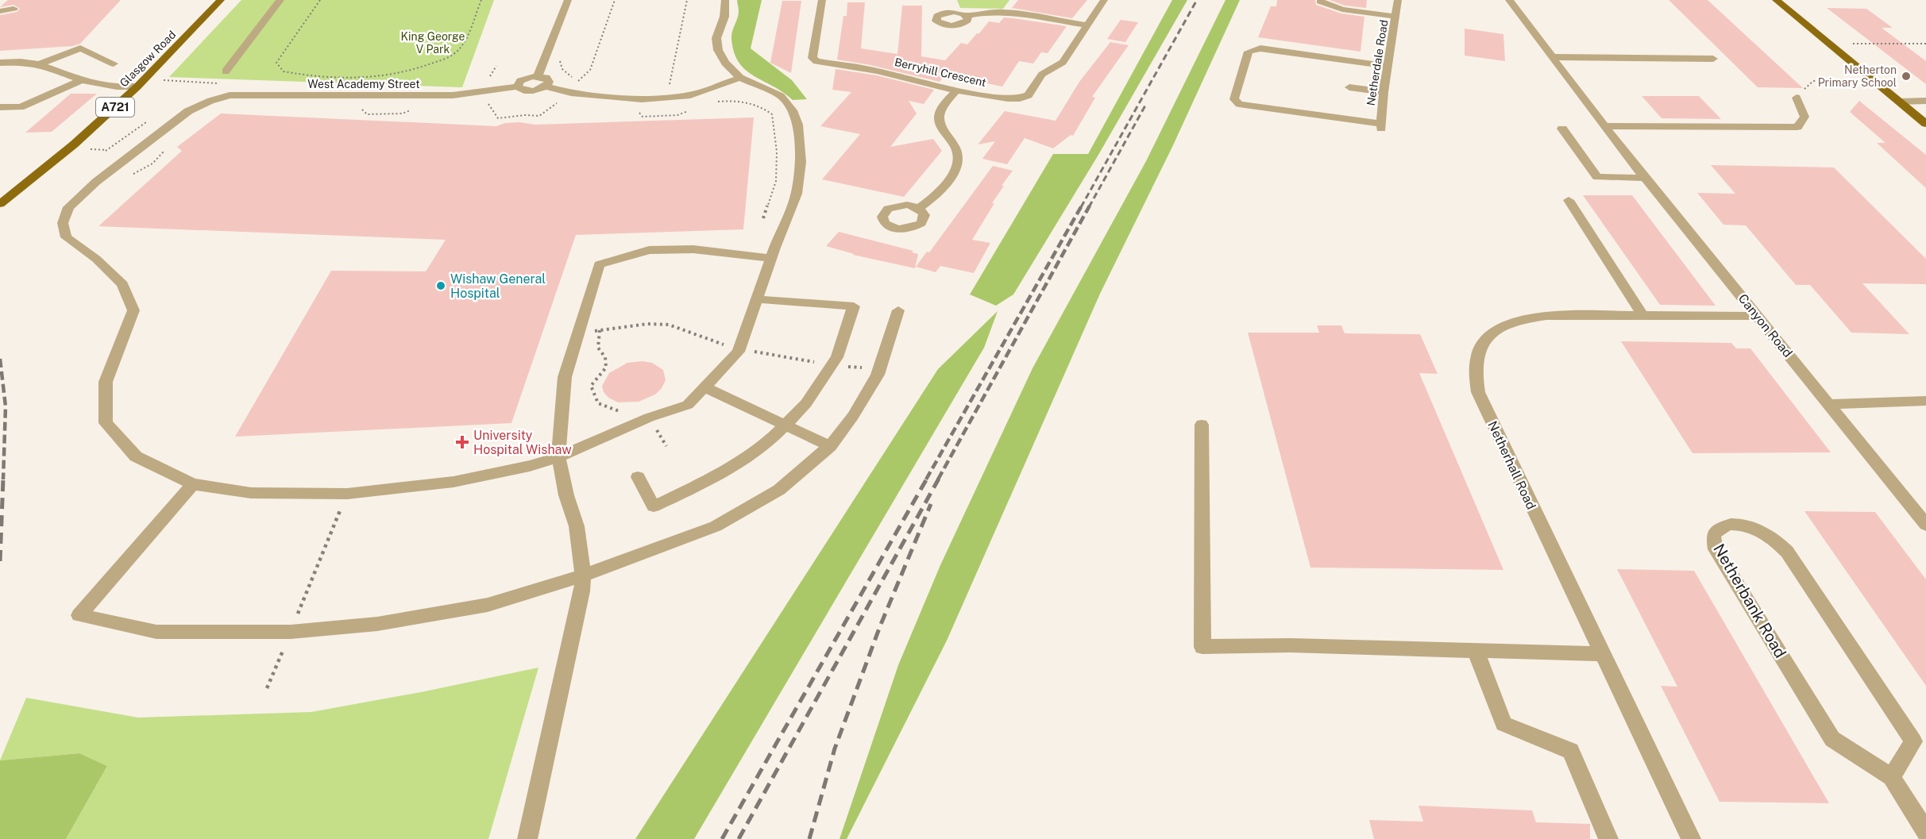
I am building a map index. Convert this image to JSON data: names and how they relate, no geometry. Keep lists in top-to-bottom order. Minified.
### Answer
{"streets":{"main road":["Glasgow Road","A721"],"street":["Netherdale Road","Berryhill Crescent","West Academy Street","Canyon Road","Netherhall Road","Netherbank Road"]},"crossings":[["Canyon Road","Netherhall Road"]],"parks":["King George V Park"],"places":{"other":["Netherton Primary School","Wishaw General Hospital"],"health":["University Hospital Wishaw"]}}
